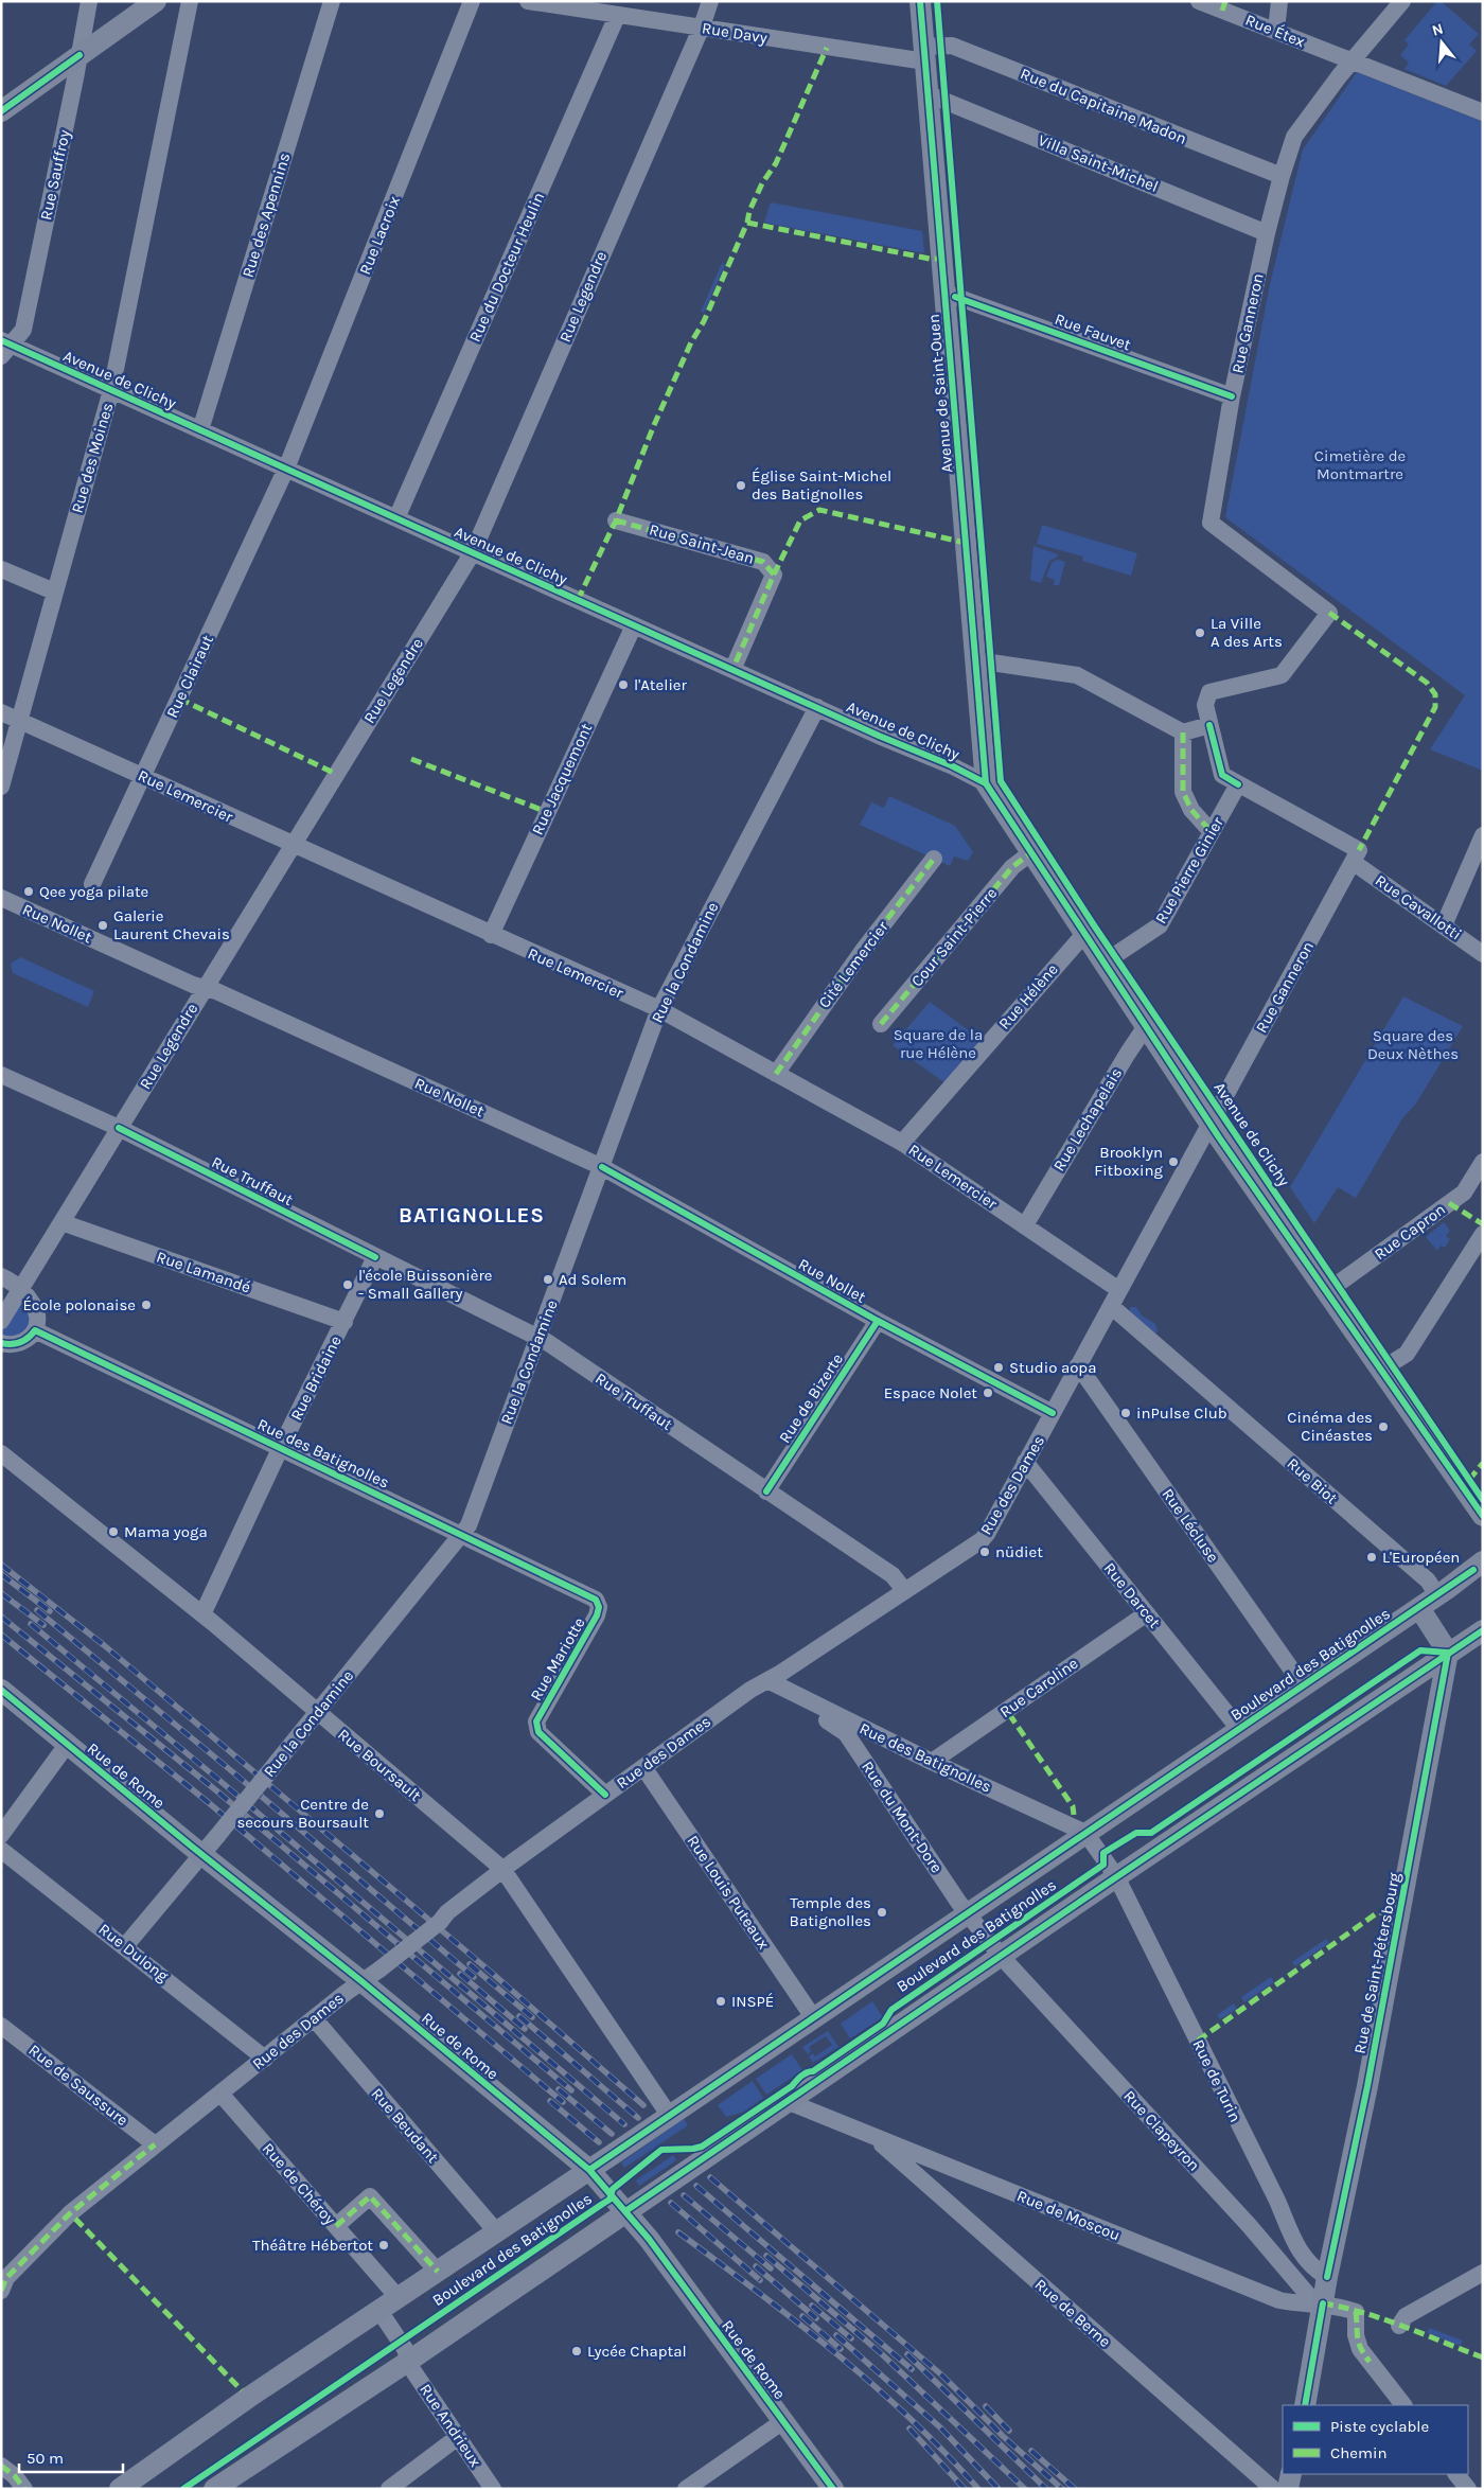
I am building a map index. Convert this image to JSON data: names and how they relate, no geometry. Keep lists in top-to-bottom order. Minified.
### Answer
{"streets":{"main road":["Avenue de Clichy","Avenue de Saint-Ouen","Boulevard des Batignolles","Rue de Rome","Rue de Saint-Pétersbourg"],"street":["Rue Étex","Rue Davy","Rue du Capitaine Madon","Villa Saint-Michel","Rue Sauffroy","Rue des Apennins","Rue Lacroix","Rue du Docteur Heulin","Rue Legendre","Rue Ganneron","Rue Fauvet","Rue des Moines","Rue Saint-Jean","Rue Clairaut","Rue Jacquemont","Rue Lemercier","Rue Pierre Ginier","Rue Cavallotti","Rue Nollet","Cour Saint-Pierre","Rue la Condamine","Cité Lemercier","Rue Hélène","Rue Lechapelais","Rue Truffaut","Rue Capron","Rue Lamandé","Rue Bridaine","Rue de Bizerte","Rue des Batignolles","Rue Biot","Rue des Dames","Rue Lécluse","Rue Darcet","Rue Mariotte","Rue Caroline","Rue Boursault","Rue du Mont-Dore","Rue Louis Puteaux","Rue Dulong","Rue de Turin","Rue de Saussure","Rue Beudant","Rue Clapeyron","Rue de Chéroy","Rue de Moscou","Rue de Berne","Rue Andrieux"]},"crossings":[["Rue Étex","Rue Ganneron"],["Rue Davy","Rue du Capitaine Madon"],["Rue Davy","Rue du Docteur Heulin"],["Rue Davy","Rue Legendre"],["Rue Davy","Avenue de Saint-Ouen"],["Rue du Capitaine Madon","Rue Ganneron"],["Rue du Capitaine Madon","Avenue de Saint-Ouen"],["Villa Saint-Michel","Rue Ganneron"],["Villa Saint-Michel","Avenue de Saint-Ouen"],["Rue Sauffroy","Avenue de Clichy"],["Rue des Apennins","Avenue de Clichy"],["Rue Lacroix","Avenue de Clichy"],["Rue Lacroix","Rue Clairaut"],["Rue du Docteur Heulin","Avenue de Clichy"],["Rue Legendre","Avenue de Clichy"],["Rue Legendre","Rue Lemercier"],["Rue Legendre","Rue Nollet"],["Rue Legendre","Rue Truffaut"],["Rue Legendre","Rue Lamandé"],["Rue Ganneron","Rue Fauvet"],["Rue Ganneron","Avenue de Clichy"],["Rue Ganneron","Rue Cavallotti"],["Rue Ganneron","Rue des Dames"],["Rue Fauvet","Avenue de Saint-Ouen"],["Avenue de Clichy","Avenue de Saint-Ouen"],["Avenue de Clichy","Rue des Moines"],["Avenue de Clichy","Rue Saint-Jean"],["Avenue de Clichy","Rue Clairaut"],["Avenue de Clichy","Rue Jacquemont"],["Avenue de Clichy","Rue Pierre Ginier"],["Avenue de Clichy","Cour Saint-Pierre"],["Avenue de Clichy","Rue la Condamine"],["Avenue de Clichy","Rue Hélène"],["Avenue de Clichy","Rue Lechapelais"],["Avenue de Clichy","Rue Capron"],["Avenue de Clichy","Rue des Dames"],["Rue des Moines","Rue Lemercier"],["Rue Clairaut","Rue Lemercier"],["Rue Jacquemont","Rue Lemercier"],["Rue Lemercier","Rue la Condamine"],["Rue Lemercier","Cité Lemercier"],["Rue Lemercier","Rue Hélène"],["Rue Lemercier","Rue Lechapelais"],["Rue Lemercier","Rue des Dames"],["Rue Pierre Ginier","Rue Cavallotti"],["Rue Nollet","Rue la Condamine"],["Rue Nollet","Rue de Bizerte"],["Rue Nollet","Rue des Dames"],["Rue la Condamine","Rue Truffaut"],["Rue la Condamine","Rue des Batignolles"],["Rue la Condamine","Rue Boursault"],["Rue la Condamine","Rue de Rome"],["Rue la Condamine","Rue Dulong"],["Rue Truffaut","Rue Bridaine"],["Rue Truffaut","Rue de Bizerte"],["Rue Truffaut","Rue des Dames"],["Rue Lamandé","Rue Bridaine"],["Rue Bridaine","Rue des Batignolles"],["Rue Bridaine","Rue Boursault"],["Rue des Batignolles","Rue des Dames"],["Rue des Batignolles","Rue Mariotte"],["Rue des Batignolles","Boulevard des Batignolles"],["Rue des Batignolles","Rue Caroline"],["Rue des Batignolles","Rue du Mont-Dore"],["Rue Biot","Rue des Dames"],["Rue Biot","Boulevard des Batignolles"],["Rue des Dames","Rue Lécluse"],["Rue des Dames","Rue Darcet"],["Rue des Dames","Rue Mariotte"],["Rue des Dames","Rue Boursault"],["Rue des Dames","Rue de Rome"],["Rue des Dames","Rue du Mont-Dore"],["Rue des Dames","Rue Louis Puteaux"],["Rue des Dames","Rue Dulong"],["Rue des Dames","Rue de Saussure"],["Rue des Dames","Rue Beudant"],["Rue des Dames","Rue de Chéroy"],["Rue Lécluse","Boulevard des Batignolles"],["Rue Darcet","Boulevard des Batignolles"],["Rue Darcet","Rue Caroline"],["Boulevard des Batignolles","Rue Boursault"],["Boulevard des Batignolles","Rue de Rome"],["Boulevard des Batignolles","Rue du Mont-Dore"],["Boulevard des Batignolles","Rue Louis Puteaux"],["Boulevard des Batignolles","Rue de Saint-Pétersbourg"],["Boulevard des Batignolles","Rue de Turin"],["Boulevard des Batignolles","Rue Beudant"],["Boulevard des Batignolles","Rue Clapeyron"],["Boulevard des Batignolles","Rue de Chéroy"],["Boulevard des Batignolles","Rue de Moscou"],["Boulevard des Batignolles","Rue Andrieux"],["Rue de Saint-Pétersbourg","Rue de Turin"],["Rue de Saint-Pétersbourg","Rue Clapeyron"],["Rue de Saint-Pétersbourg","Rue de Moscou"],["Rue Clapeyron","Rue de Moscou"],["Rue de Moscou","Rue de Berne"]],"districts":["BATIGNOLLES"],"parks":["Cimetière de Montmartre","Square de la rue Hélène","Square des Deux Nèthes"],"places":["Église Saint-Michel des Batignolles","La Ville A des Arts","l'Atelier","Qee yoga pilate","Galerie Laurent Chevais","Brooklyn Fitboxing","Ad Solem","l'école Buissonière - Small Gallery","École polonaise","Studio aopa","Espace Nolet","inPulse Club","Cinéma des Cinéastes","Mama yoga","nüdiet","L'Européen","Centre de secours Boursault","Temple des Batignolles","INSPÉ","Théâtre Hébertot","Lycée Chaptal"],"legend":["Piste cyclable","Chemin"],"scale_bar":"50 m","north":"top"}
